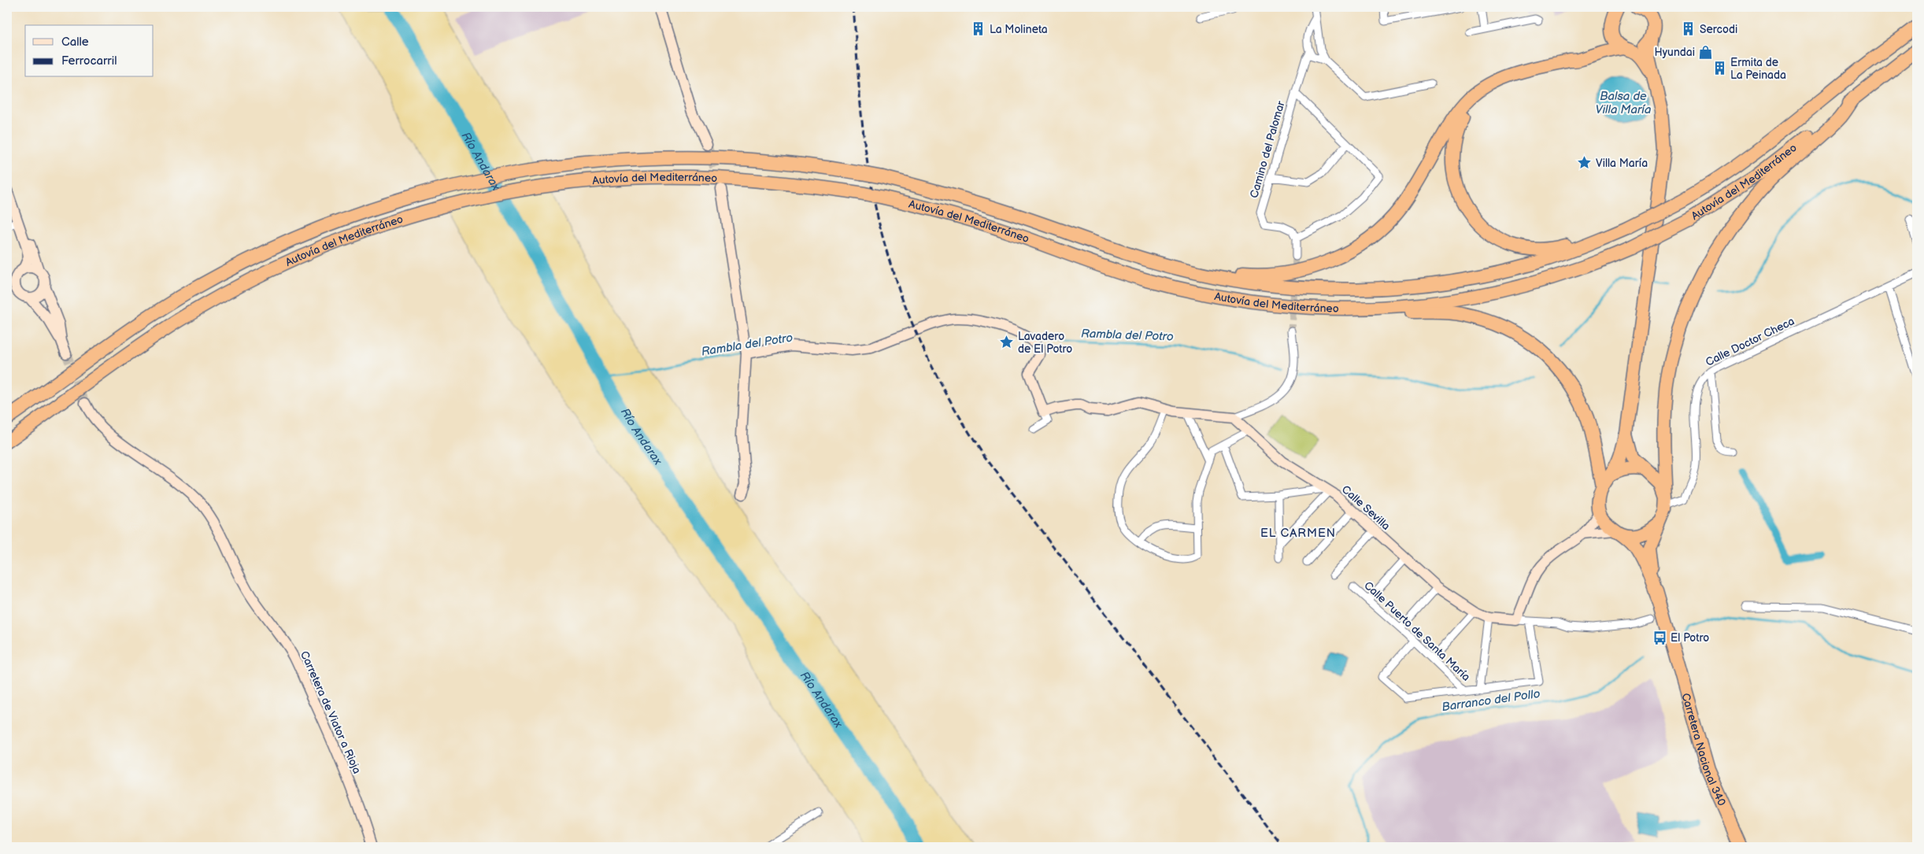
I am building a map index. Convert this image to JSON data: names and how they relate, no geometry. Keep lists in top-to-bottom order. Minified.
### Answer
{"streets":{"highway":["Autovía del Mediterráneo","Carretera Nacional 340"],"street":["Camino del Palomar","Calle Doctor Checa","Calle Sevilla","Calle Puerto de Santa María","Carretera de Viator a Rioja"]},"districts":["EL CARMEN"],"water":["Balsa de Villa María","Río Andarax","Rambla del Potro","Barranco del Pollo"],"places":{"building":["La Molineta","Sercodi","Ermita de La Peinada"],"shop":["Hyundai"],"place":["Villa María","Lavadero de El Potro"],"bus stop":["El Potro"]},"legend":["Calle","Ferrocarril"]}
